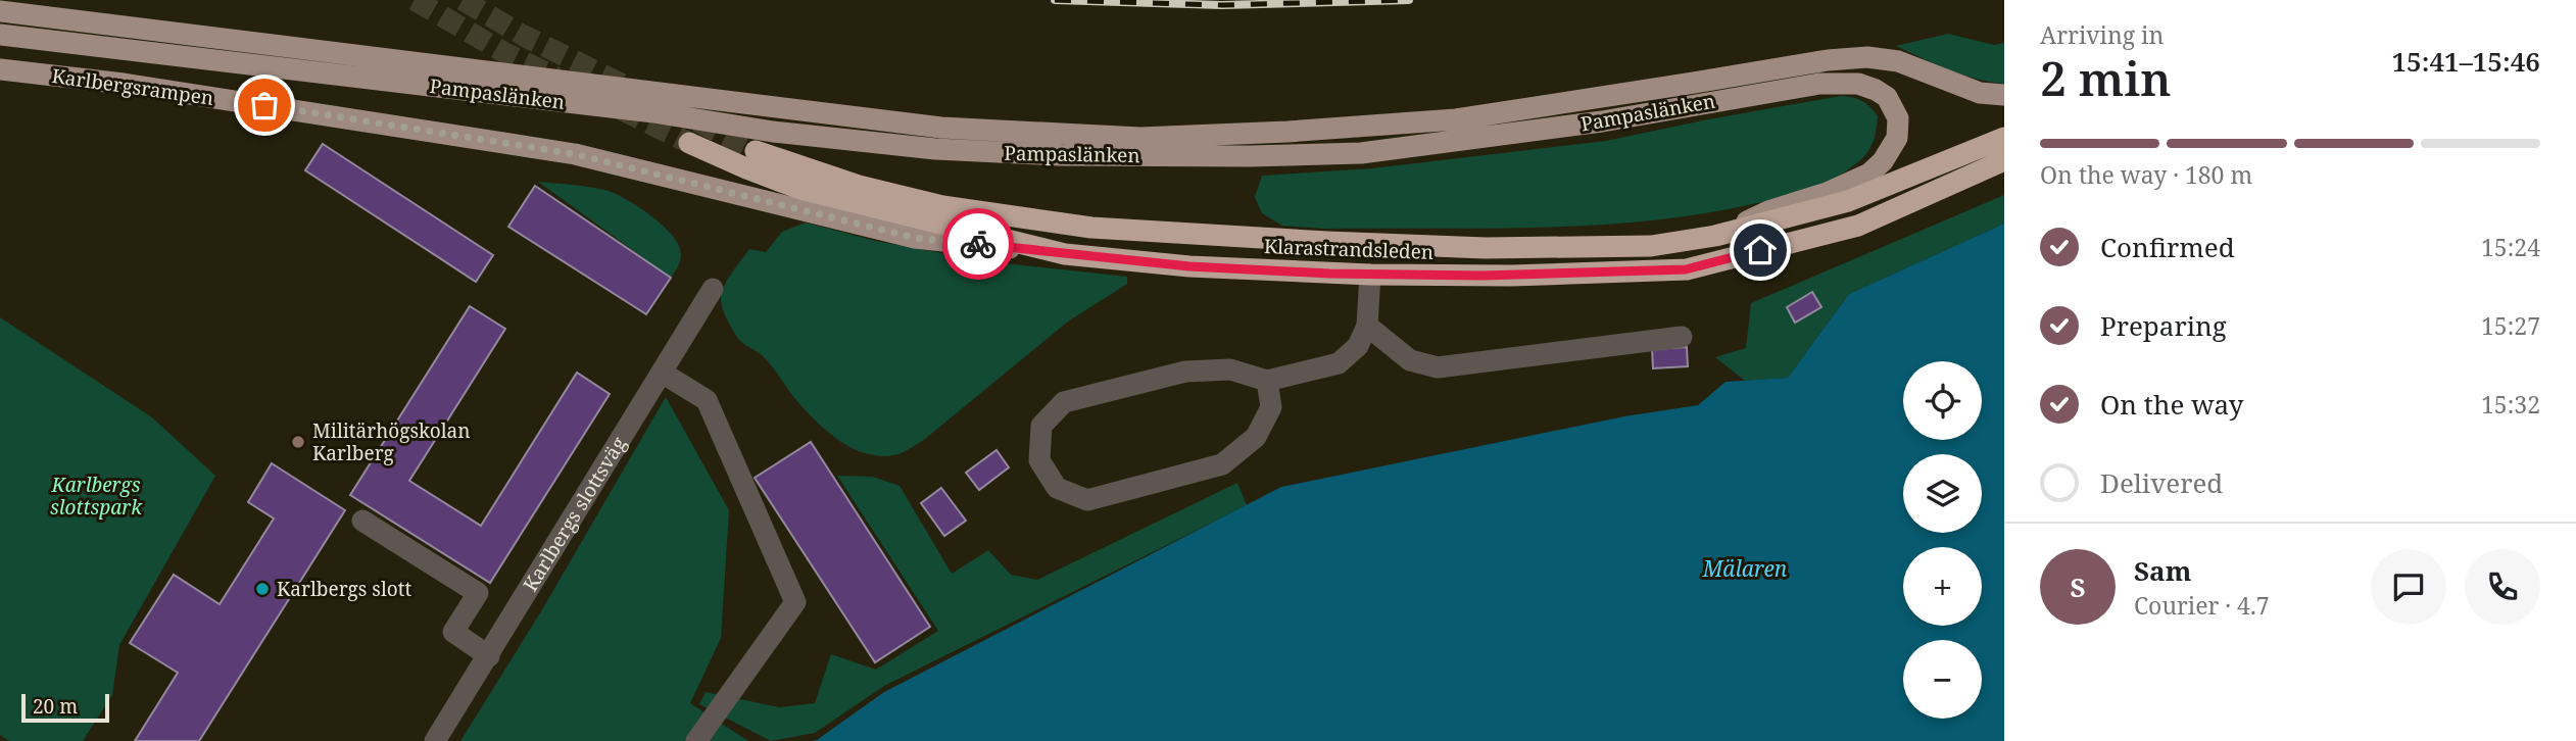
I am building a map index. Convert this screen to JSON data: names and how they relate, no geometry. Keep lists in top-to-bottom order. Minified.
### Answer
{"streets":{"highway":["Klarastrandsleden"],"main road":["Karlbergsrampen","Pampaslänken"],"lane":["Karlbergs slottsväg"]},"crossings":[["Karlbergsrampen","Klarastrandsleden"],["Pampaslänken","Klarastrandsleden"]],"water":["Mälaren"],"parks":["Karlbergs slottspark"],"places":["Militärhögskolan Karlberg","Karlbergs slott"],"scale_bar":"20 m","page":{"heading":["2 min","Arriving in","15:41–15:46"],"panel":["Sam","Courier · 4.7"],"bar":"On the way · 180 m","list":[["Confirmed","15:24"],["Preparing","15:27"],["On the way","15:32"],"Delivered"],"map_buttons":["+","−"],"round":"S","scale":"20 m"}}
